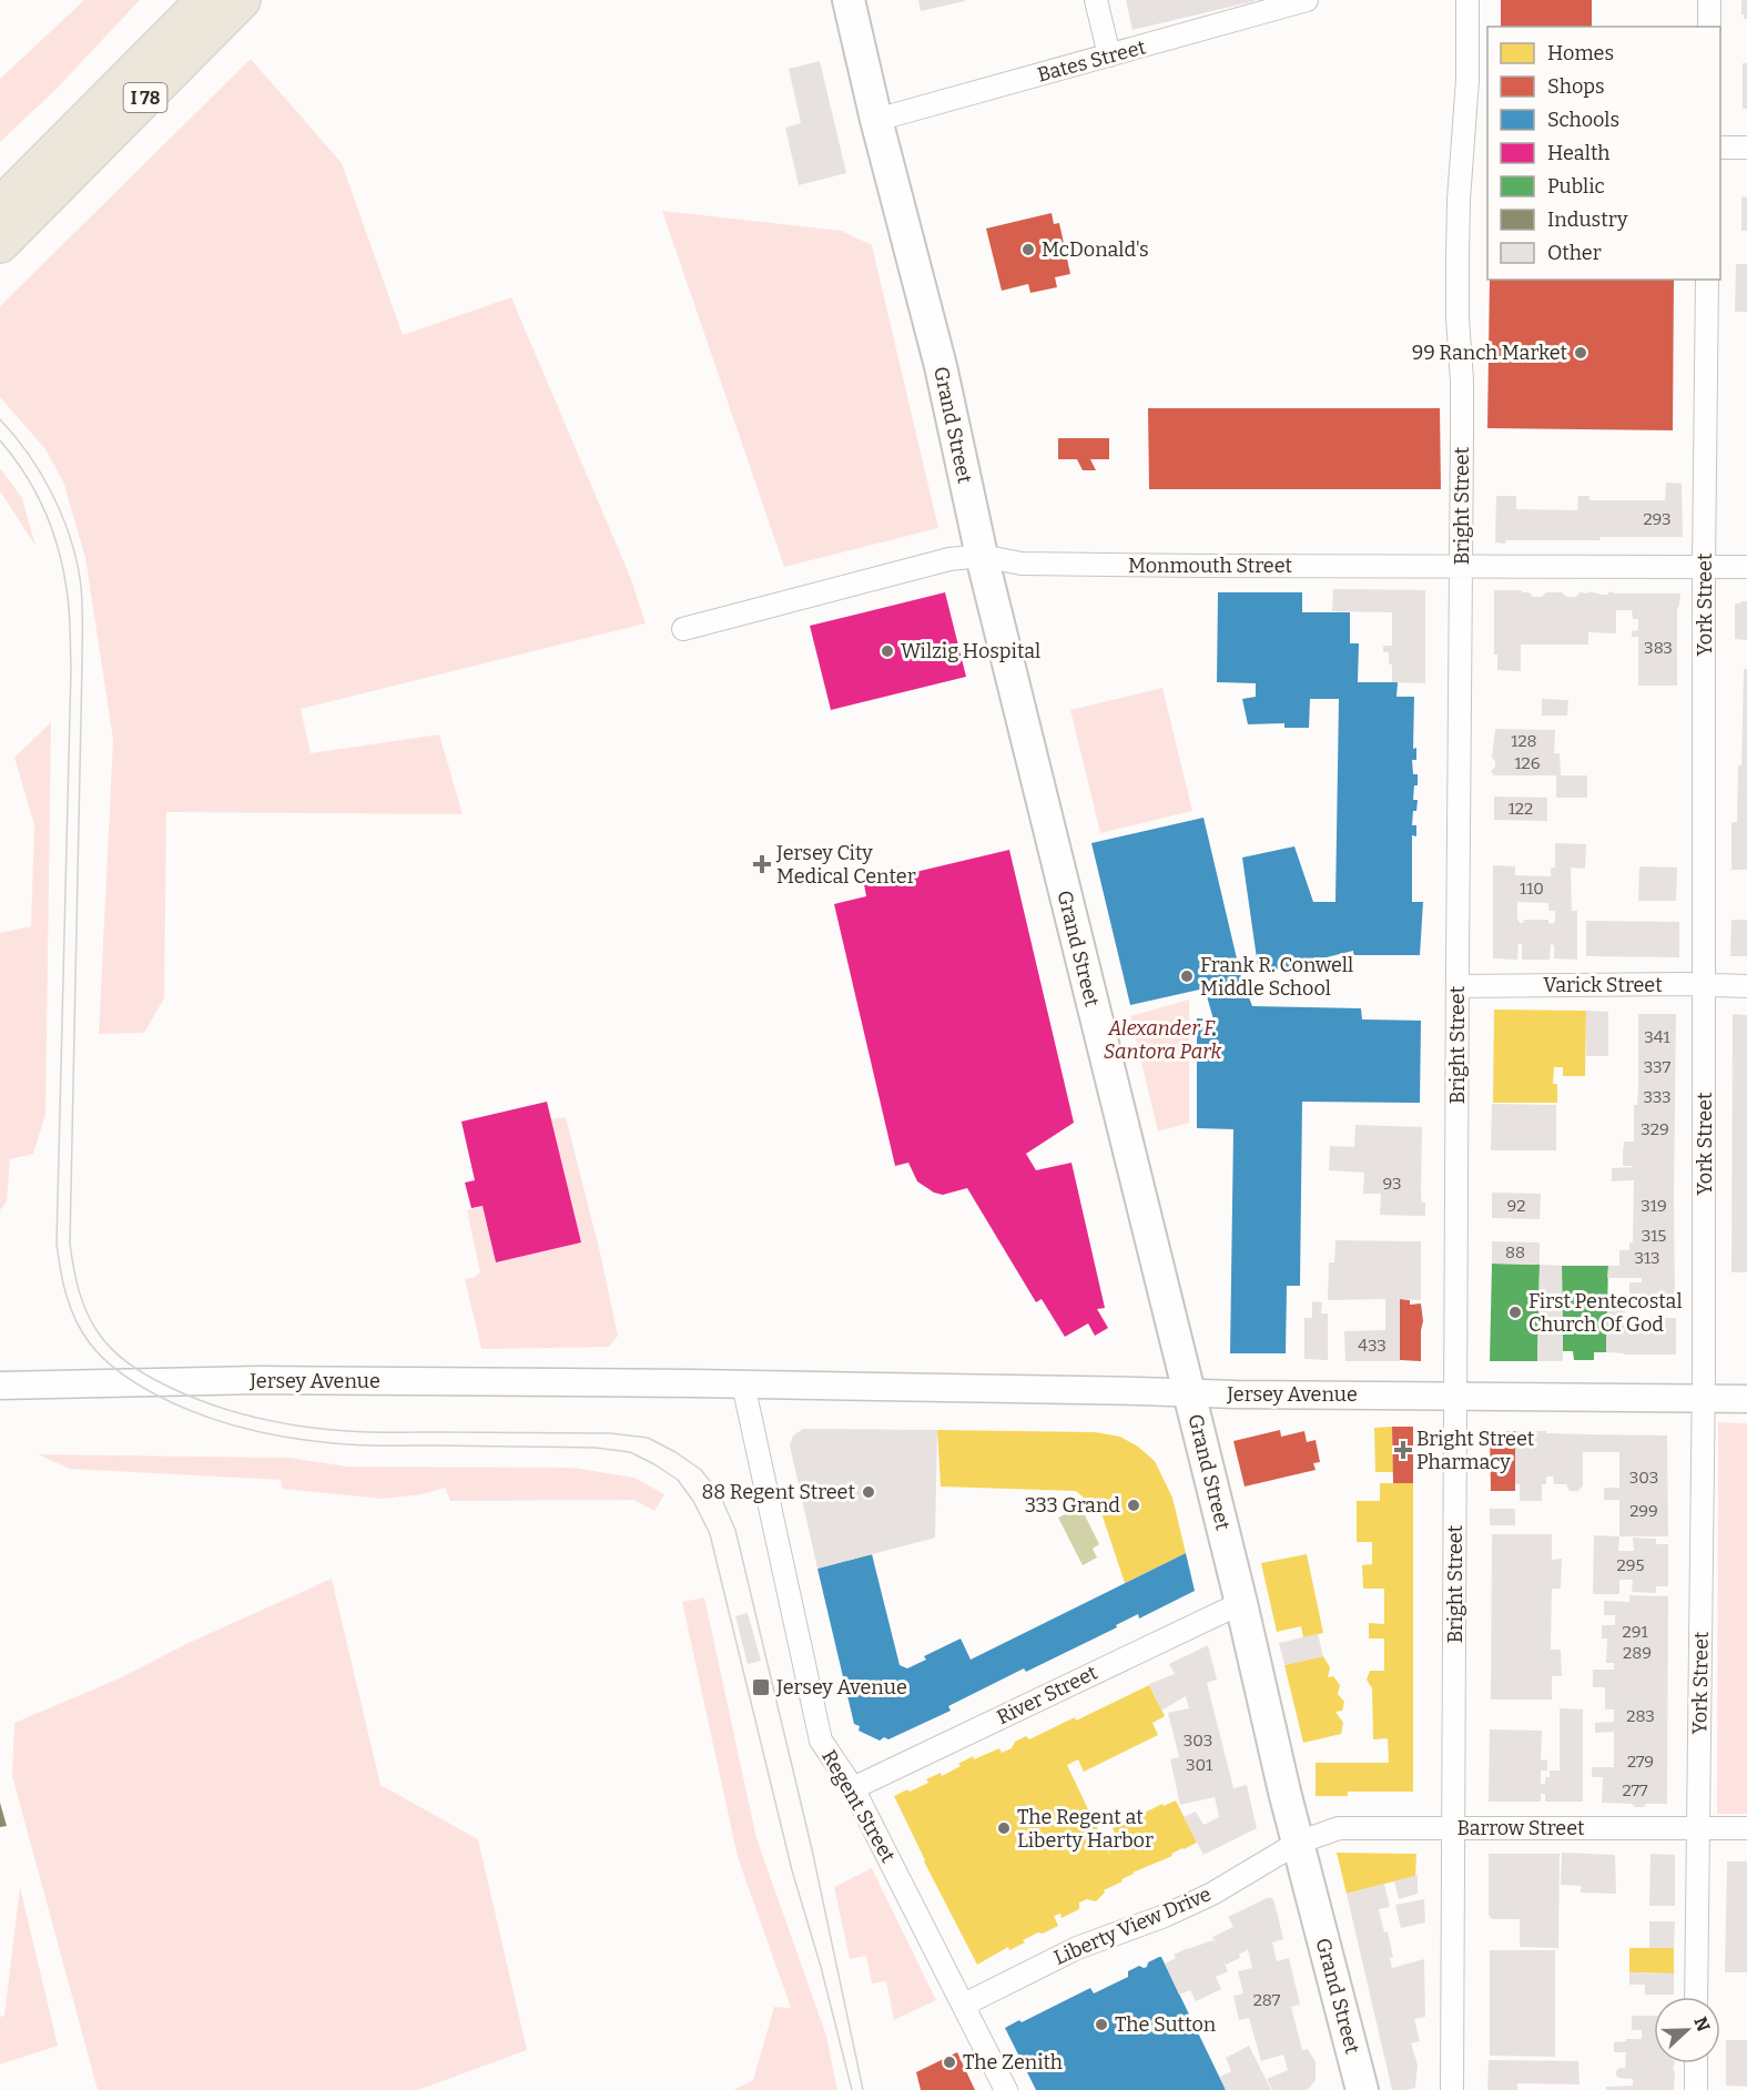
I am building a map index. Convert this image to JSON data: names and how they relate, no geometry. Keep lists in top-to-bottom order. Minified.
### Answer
{"streets":{"highway":["I 78"],"main road":["Grand Street"],"street":["Bates Street","Bright Street","Monmouth Street","York Street","Varick Street","Jersey Avenue","River Street","Regent Street","Barrow Street","Liberty View Drive"]},"crossings":[["Bates Street","Grand Street"],["Grand Street","Monmouth Street"],["Grand Street","Jersey Avenue"],["Grand Street","River Street"],["Grand Street","Barrow Street"],["Grand Street","Liberty View Drive"],["Bright Street","Monmouth Street"],["Bright Street","Varick Street"],["Bright Street","Jersey Avenue"],["Bright Street","Barrow Street"],["Monmouth Street","York Street"],["York Street","Varick Street"],["York Street","Jersey Avenue"],["York Street","Barrow Street"],["Jersey Avenue","Regent Street"],["River Street","Regent Street"],["Regent Street","Liberty View Drive"],["Barrow Street","Liberty View Drive"]],"parks":["Alexander F. Santora Park"],"places":{"other":["McDonald's","99 Ranch Market","Wilzig Hospital","Frank R. Conwell Middle School","First Pentecostal Church Of God","88 Regent Street","333 Grand","The Regent at Liberty Harbor","The Sutton","The Zenith"],"health":["Jersey City Medical Center","Bright Street Pharmacy"],"transit":["Jersey Avenue"]},"house_numbers":["293","383","128","126","122","110","341","337","333","329","93","92","319","315","88","313","433","303","299","295","291","289","283","303","279","301","277","287"],"legend":["Homes","Shops","Schools","Health","Public","Industry","Other"],"north":"right"}
